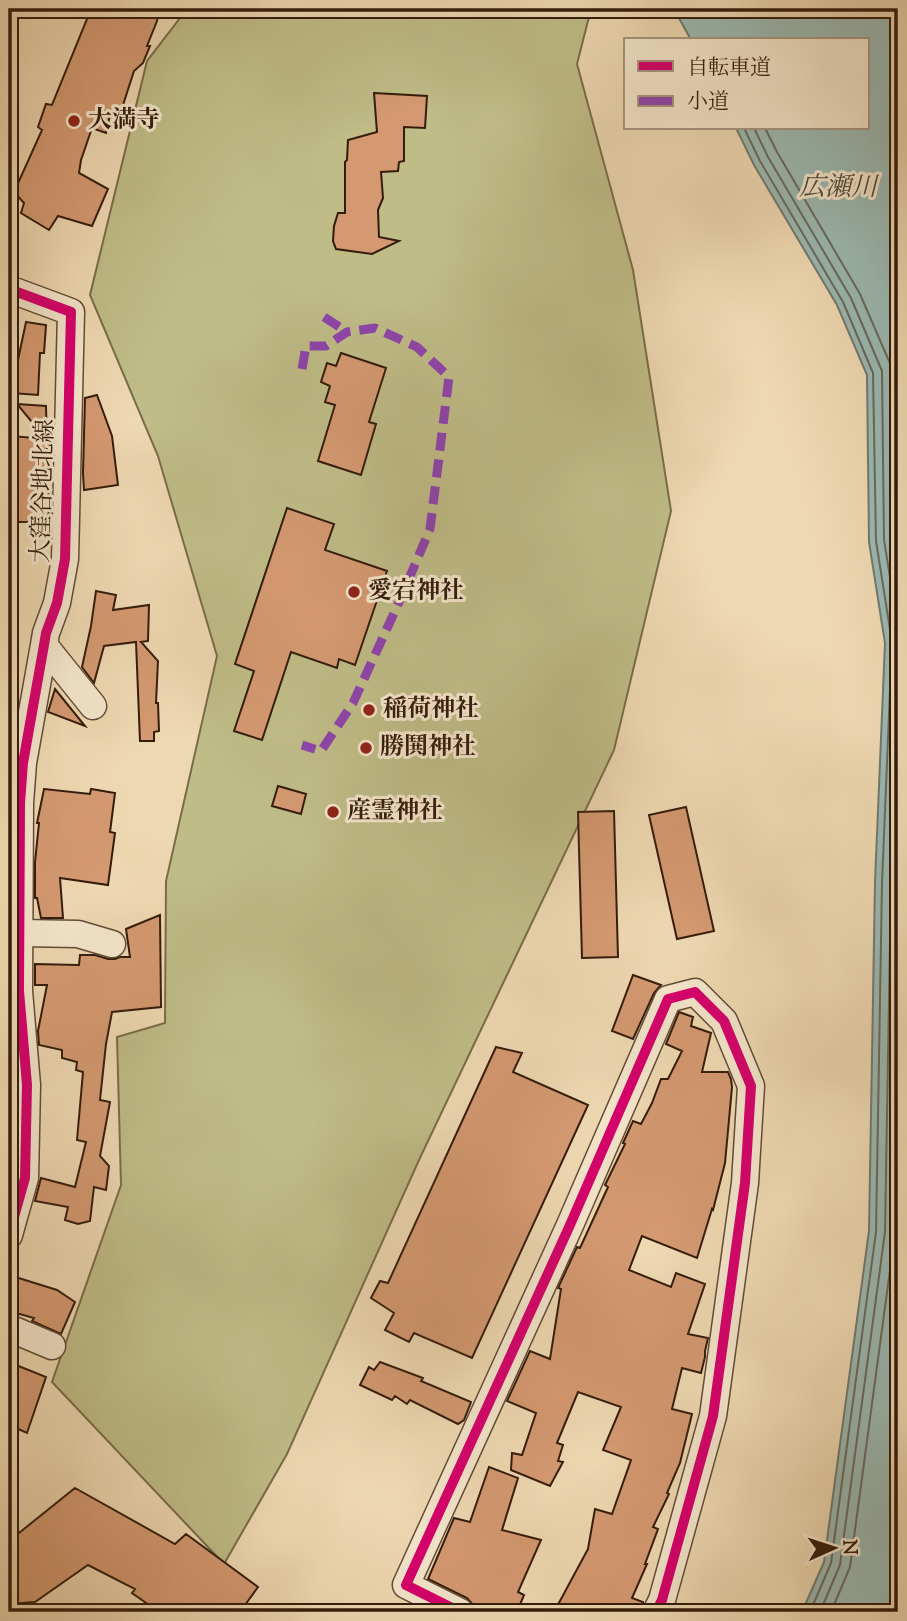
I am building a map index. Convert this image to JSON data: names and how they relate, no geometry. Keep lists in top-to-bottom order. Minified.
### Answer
{"streets":{"street":["大窪谷地北線"]},"water":["広瀬川"],"places":["大満寺","愛宕神社","稲荷神社","勝鬨神社","産霊神社"],"legend":["自転車道","小道"],"north":"right"}
